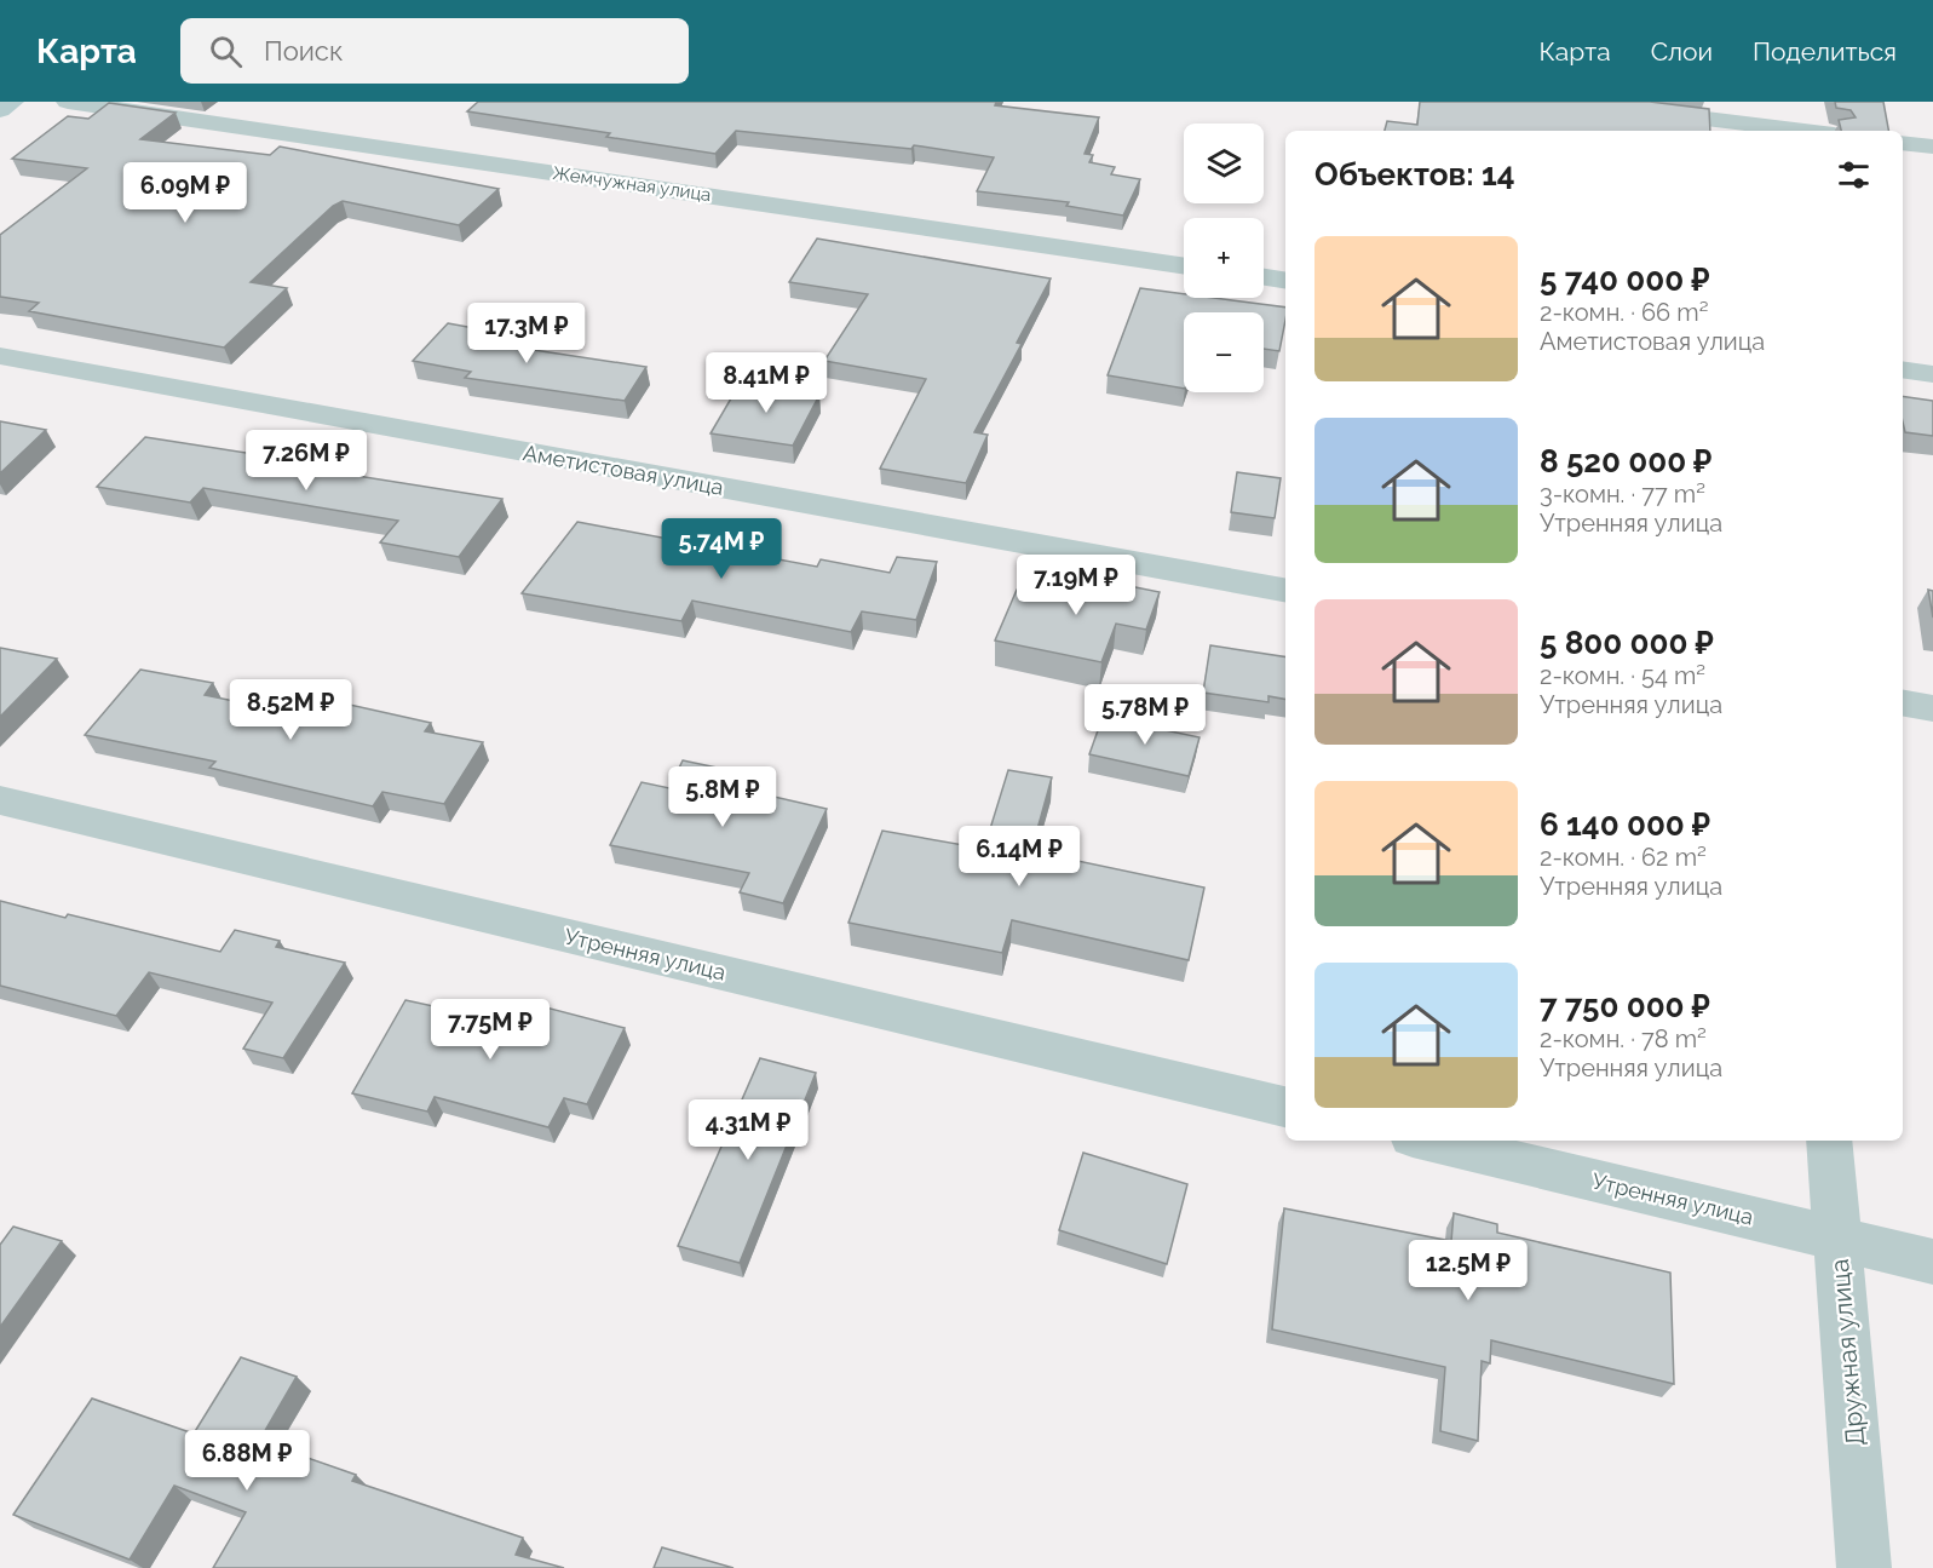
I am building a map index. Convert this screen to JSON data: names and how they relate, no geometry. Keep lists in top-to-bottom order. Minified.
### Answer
{"streets":{"street":["Жемчужная улица","Аметистовая улица","Утренняя улица","Дружная улица"]},"crossings":[["Утренняя улица","Дружная улица"]],"page":{"header":"Карта","search":"Поиск","nav":["Карта","Слои","Поделиться"],"map_buttons":["+","−"],"heading":"Объектов: 14","price":["6.09M ₽","17.3M ₽","8.41M ₽","7.26M ₽","5.74M ₽","7.19M ₽","8.52M ₽","5.78M ₽","5.8M ₽","6.14M ₽","7.75M ₽","4.31M ₽","12.5M ₽","6.88M ₽"],"list":[{"name":"5 740 000 ₽","note":"2-комн. · 66 m² · Аметистовая улица"},{"name":"8 520 000 ₽","note":"3-комн. · 77 m² · Утренняя улица"},{"name":"5 800 000 ₽","note":"2-комн. · 54 m² · Утренняя улица"},{"name":"6 140 000 ₽","note":"2-комн. · 62 m² · Утренняя улица"},{"name":"7 750 000 ₽","note":"2-комн. · 78 m² · Утренняя улица"}]}}
